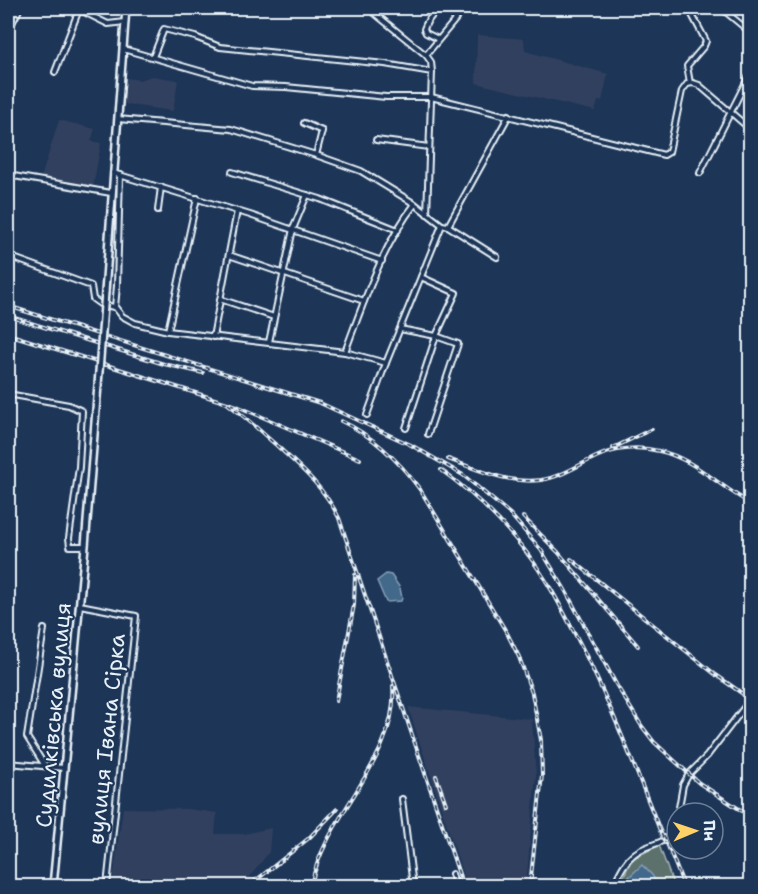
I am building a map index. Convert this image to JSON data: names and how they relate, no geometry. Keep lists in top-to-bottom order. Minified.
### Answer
{"streets":{"main road":["Судилківська вулиця"],"street":["вулиця Івана Сірка"]},"crossings":[["Судилківська вулиця","вулиця Івана Сірка"]],"north":"right"}
